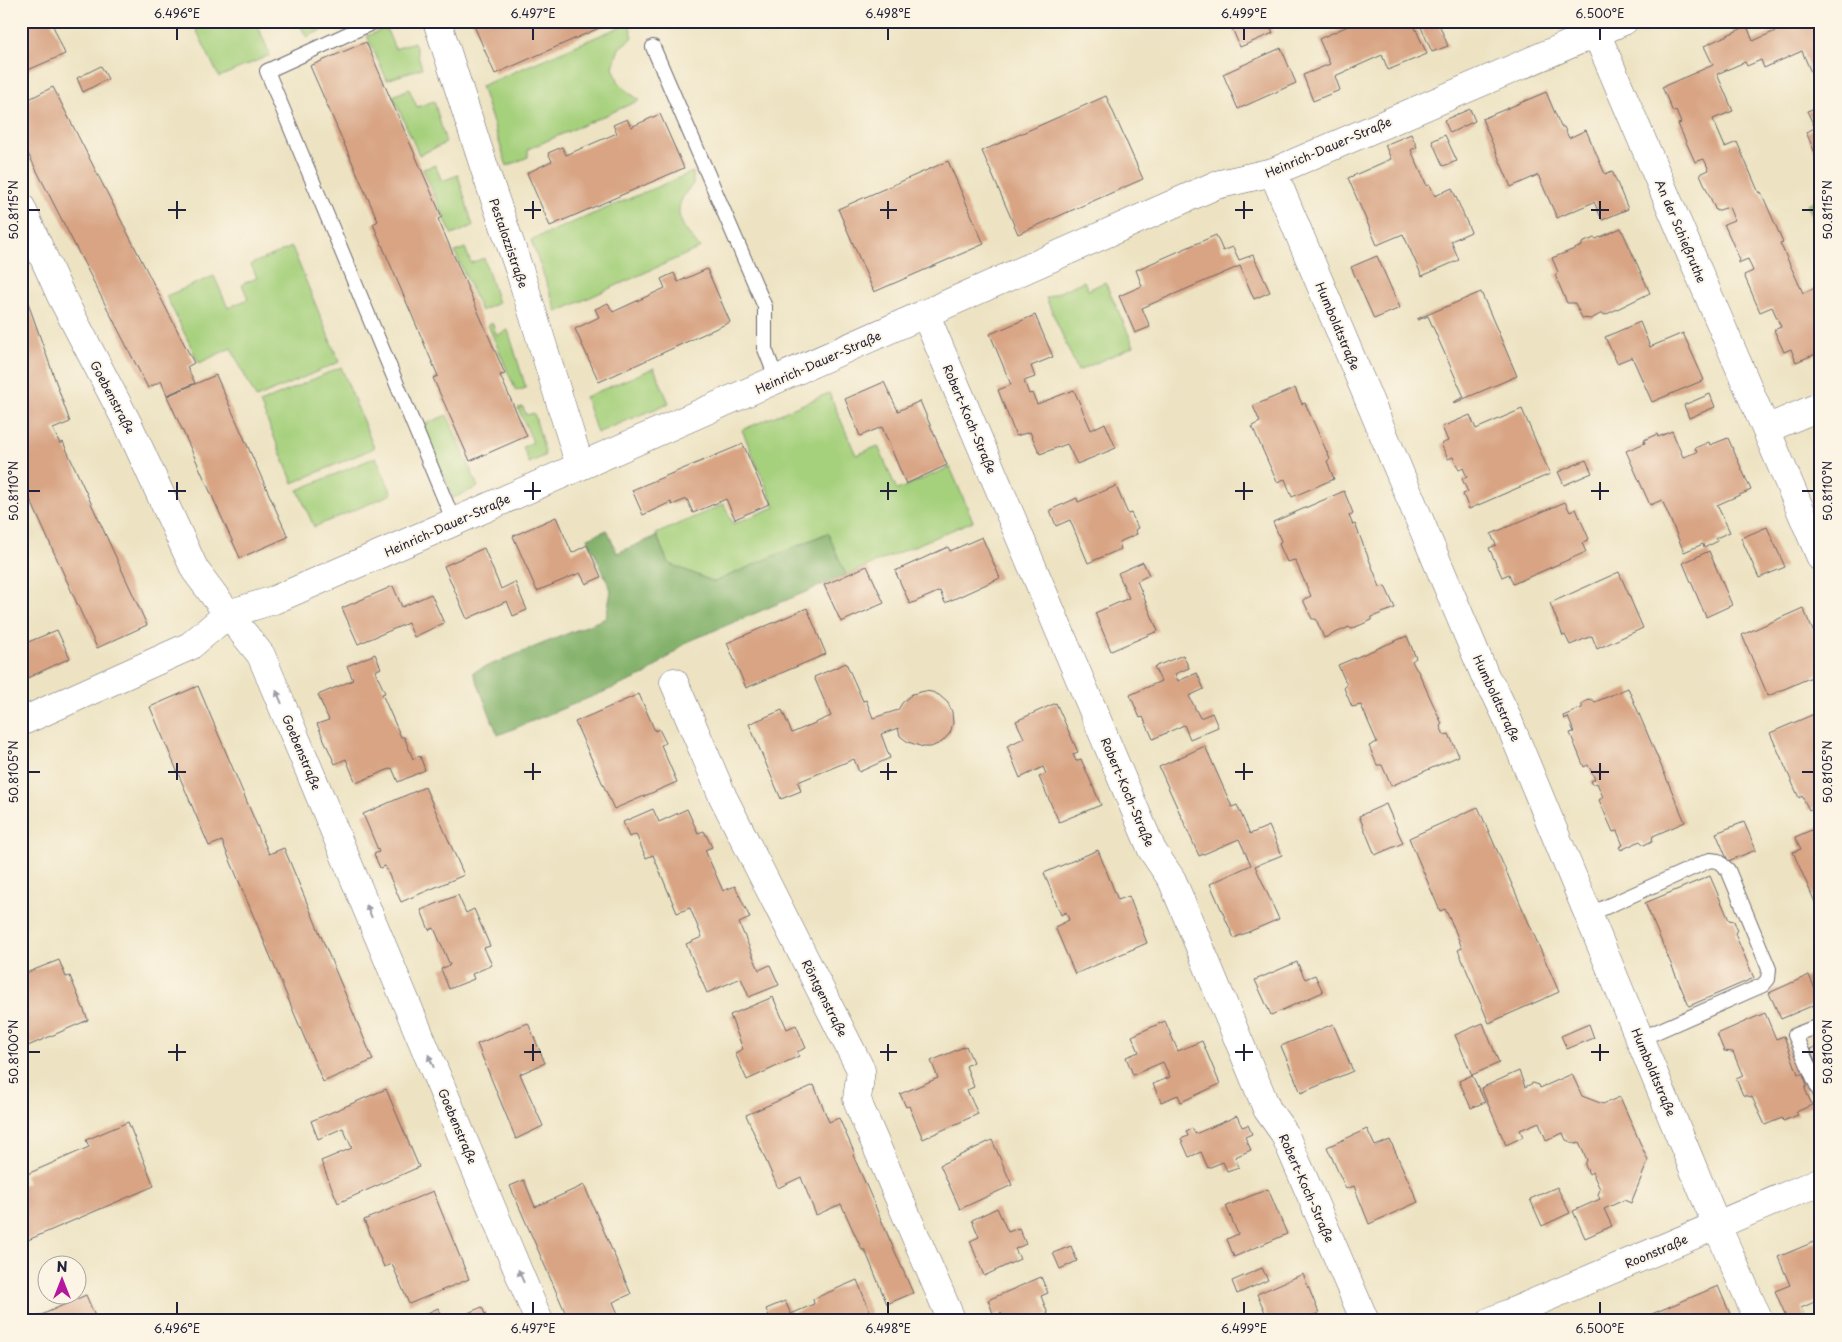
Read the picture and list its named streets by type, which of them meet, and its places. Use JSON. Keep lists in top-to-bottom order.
{
  "streets": {
    "street": [
      "Heinrich-Dauer-Straße",
      "An der Schießruthe",
      "Pestalozzistraße",
      "Humboldtstraße",
      "Goebenstraße",
      "Robert-Koch-Straße",
      "Röntgenstraße",
      "Roonstraße"
    ]
  },
  "crossings": [
    ["Heinrich-Dauer-Straße", "An der Schießruthe"],
    ["Heinrich-Dauer-Straße", "Pestalozzistraße"],
    ["Heinrich-Dauer-Straße", "Humboldtstraße"],
    ["Heinrich-Dauer-Straße", "Goebenstraße"],
    ["Heinrich-Dauer-Straße", "Robert-Koch-Straße"],
    ["Humboldtstraße", "Roonstraße"]
  ],
  "one_way": ["Goebenstraße"],
  "north": "top",
  "coordinates": [
    "6.496°E",
    "6.497°E",
    "6.498°E",
    "6.499°E",
    "6.500°E",
    "50.8115°N",
    "50.8110°N",
    "50.8105°N",
    "50.8100°N"
  ]
}
